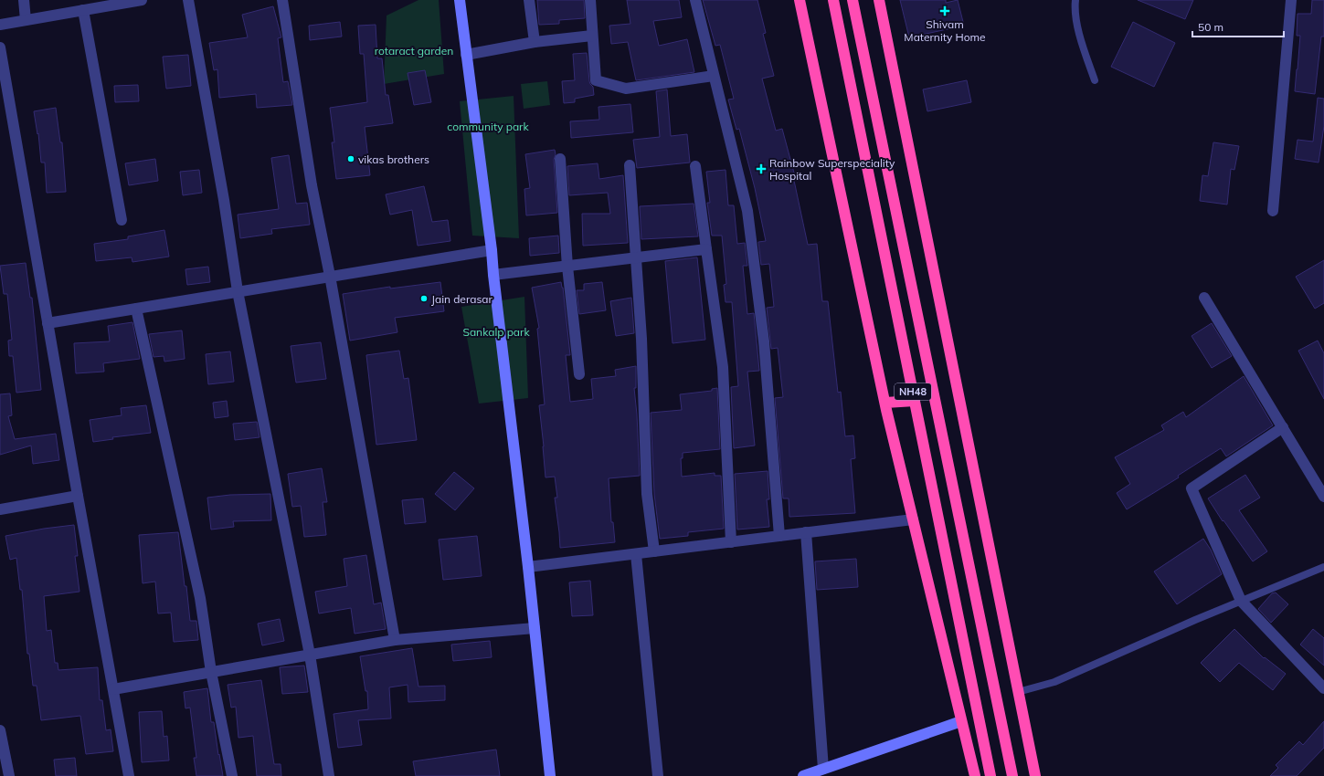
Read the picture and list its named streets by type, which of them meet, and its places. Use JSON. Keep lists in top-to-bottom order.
{
  "streets": {
    "highway": ["NH48"]
  },
  "parks": ["rotaract garden", "community park", "Sankalp park"],
  "places": {
    "health": ["Shivam Maternity Home", "Rainbow Superspeciality Hospital"],
    "other": ["vikas brothers", "Jain derasar"]
  },
  "scale_bar": "50 m"
}
